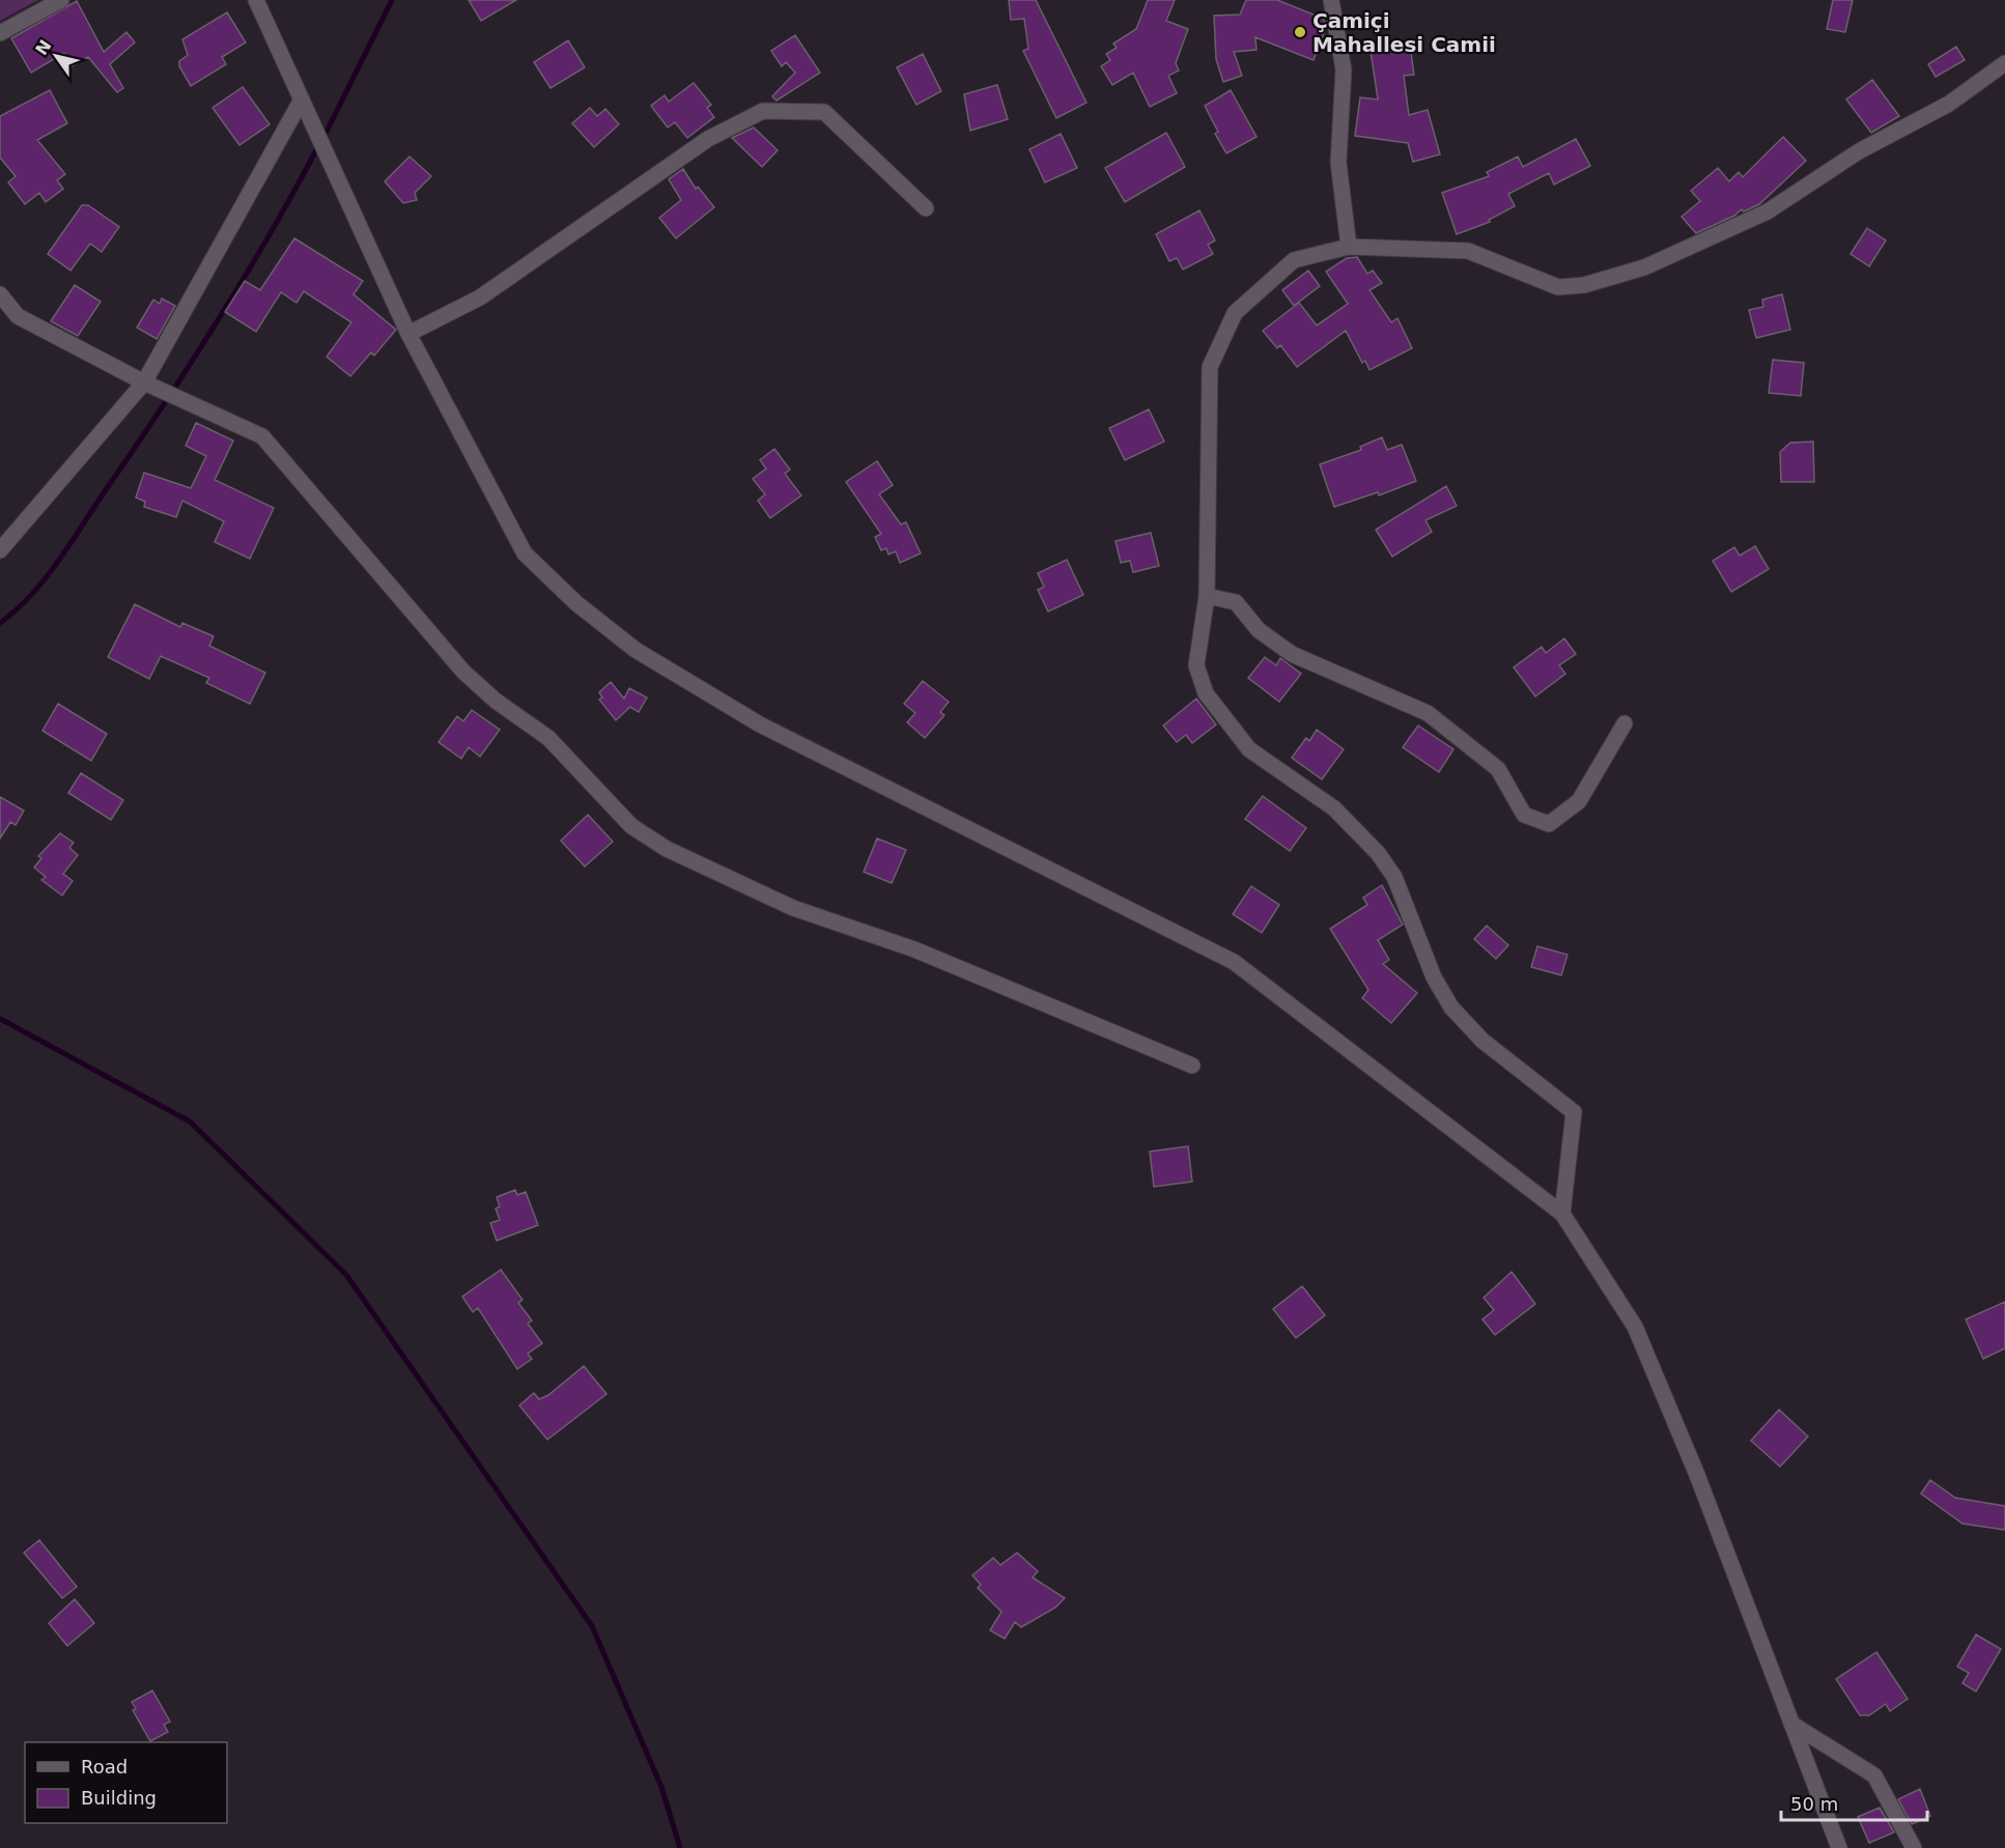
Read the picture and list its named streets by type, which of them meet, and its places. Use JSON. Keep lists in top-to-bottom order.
{
  "places": ["Çamiçi Mahallesi Camii"],
  "legend": ["Road", "Building"],
  "scale_bar": "50 m",
  "north": "top left"
}
